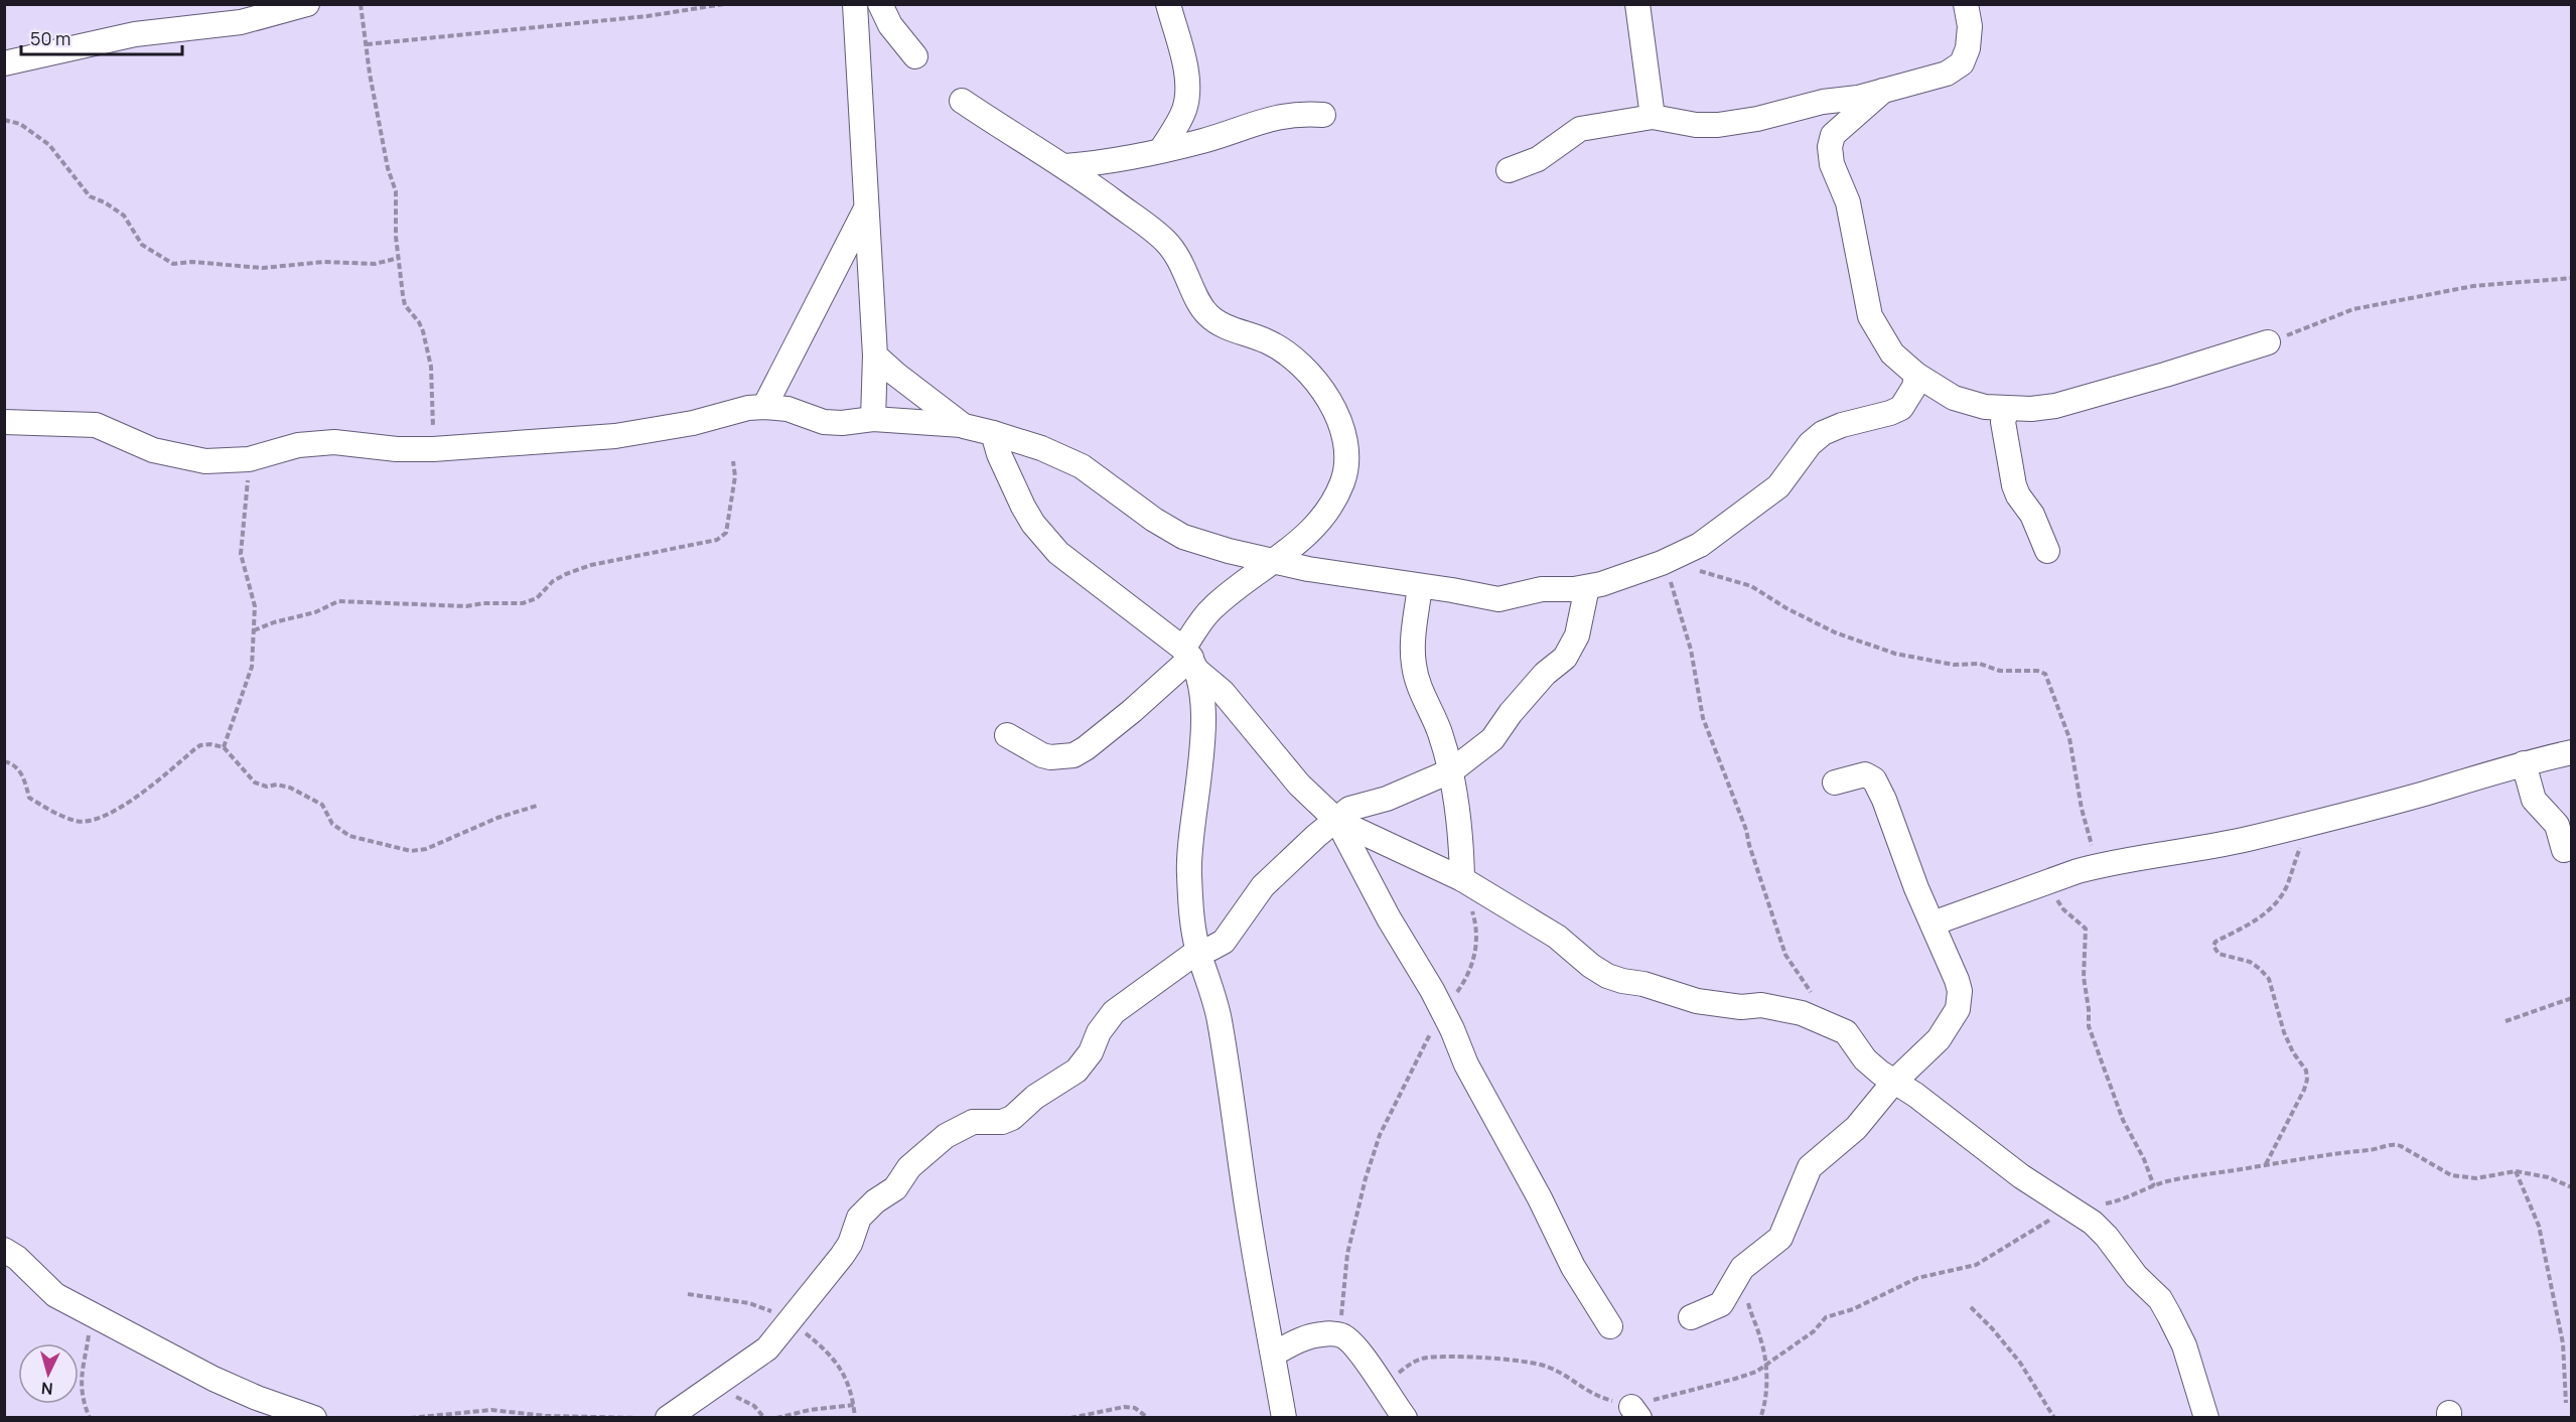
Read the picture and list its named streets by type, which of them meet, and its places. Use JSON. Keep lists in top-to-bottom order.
{
  "scale_bar": "50 m",
  "north": "bottom"
}
